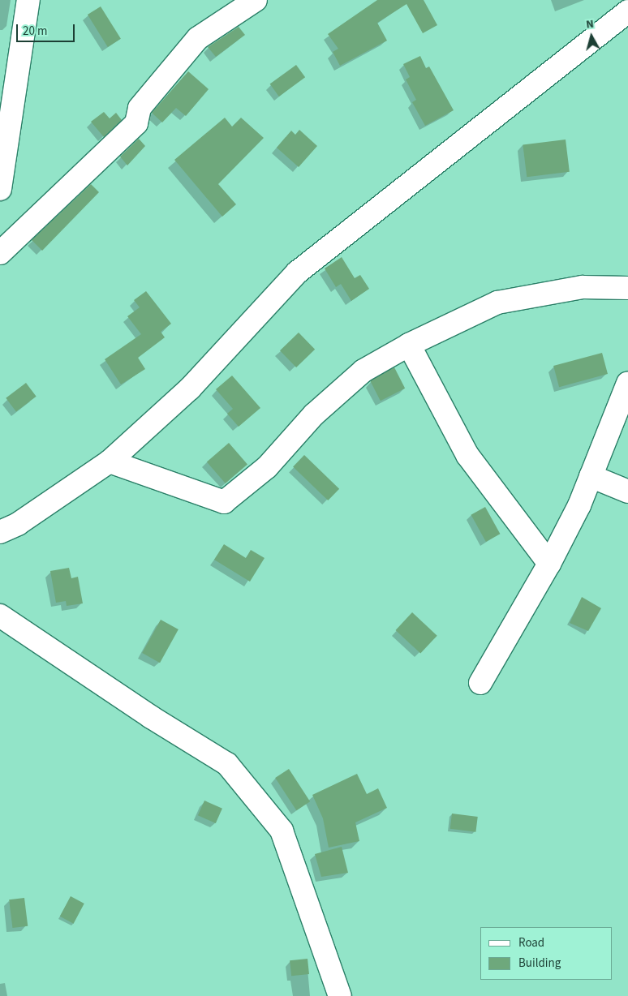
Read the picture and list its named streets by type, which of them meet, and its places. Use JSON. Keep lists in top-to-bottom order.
{
  "legend": ["Road", "Building"],
  "scale_bar": "20 m",
  "north": "top"
}
